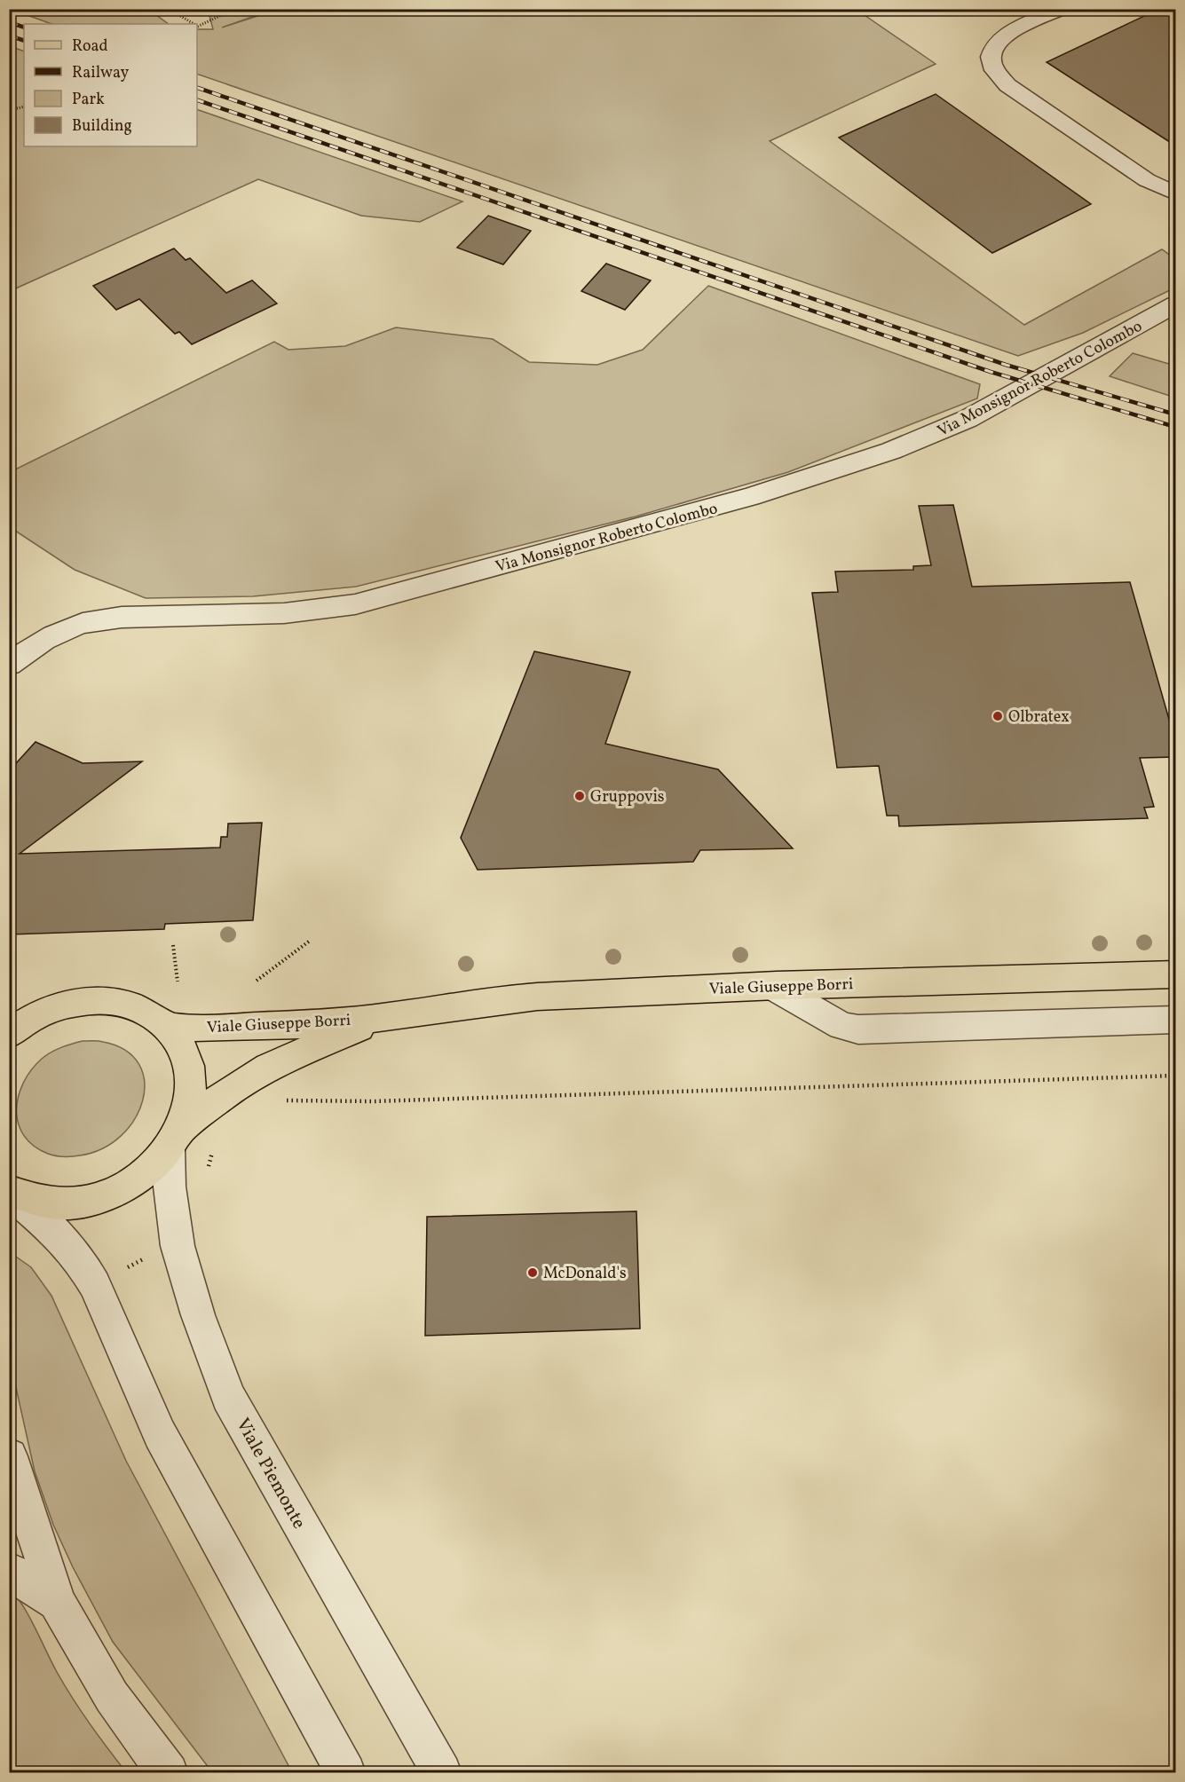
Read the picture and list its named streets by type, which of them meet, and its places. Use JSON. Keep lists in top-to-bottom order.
{
  "streets": {
    "main road": ["Viale Giuseppe Borri"],
    "street": ["Via Monsignor Roberto Colombo", "Viale Piemonte"]
  },
  "crossings": [
    ["Viale Giuseppe Borri", "Viale Piemonte"]
  ],
  "places": ["Olbratex", "Gruppovis", "McDonald's"],
  "legend": [
    "Road",
    "Railway",
    "Park",
    "Building"
  ]
}
